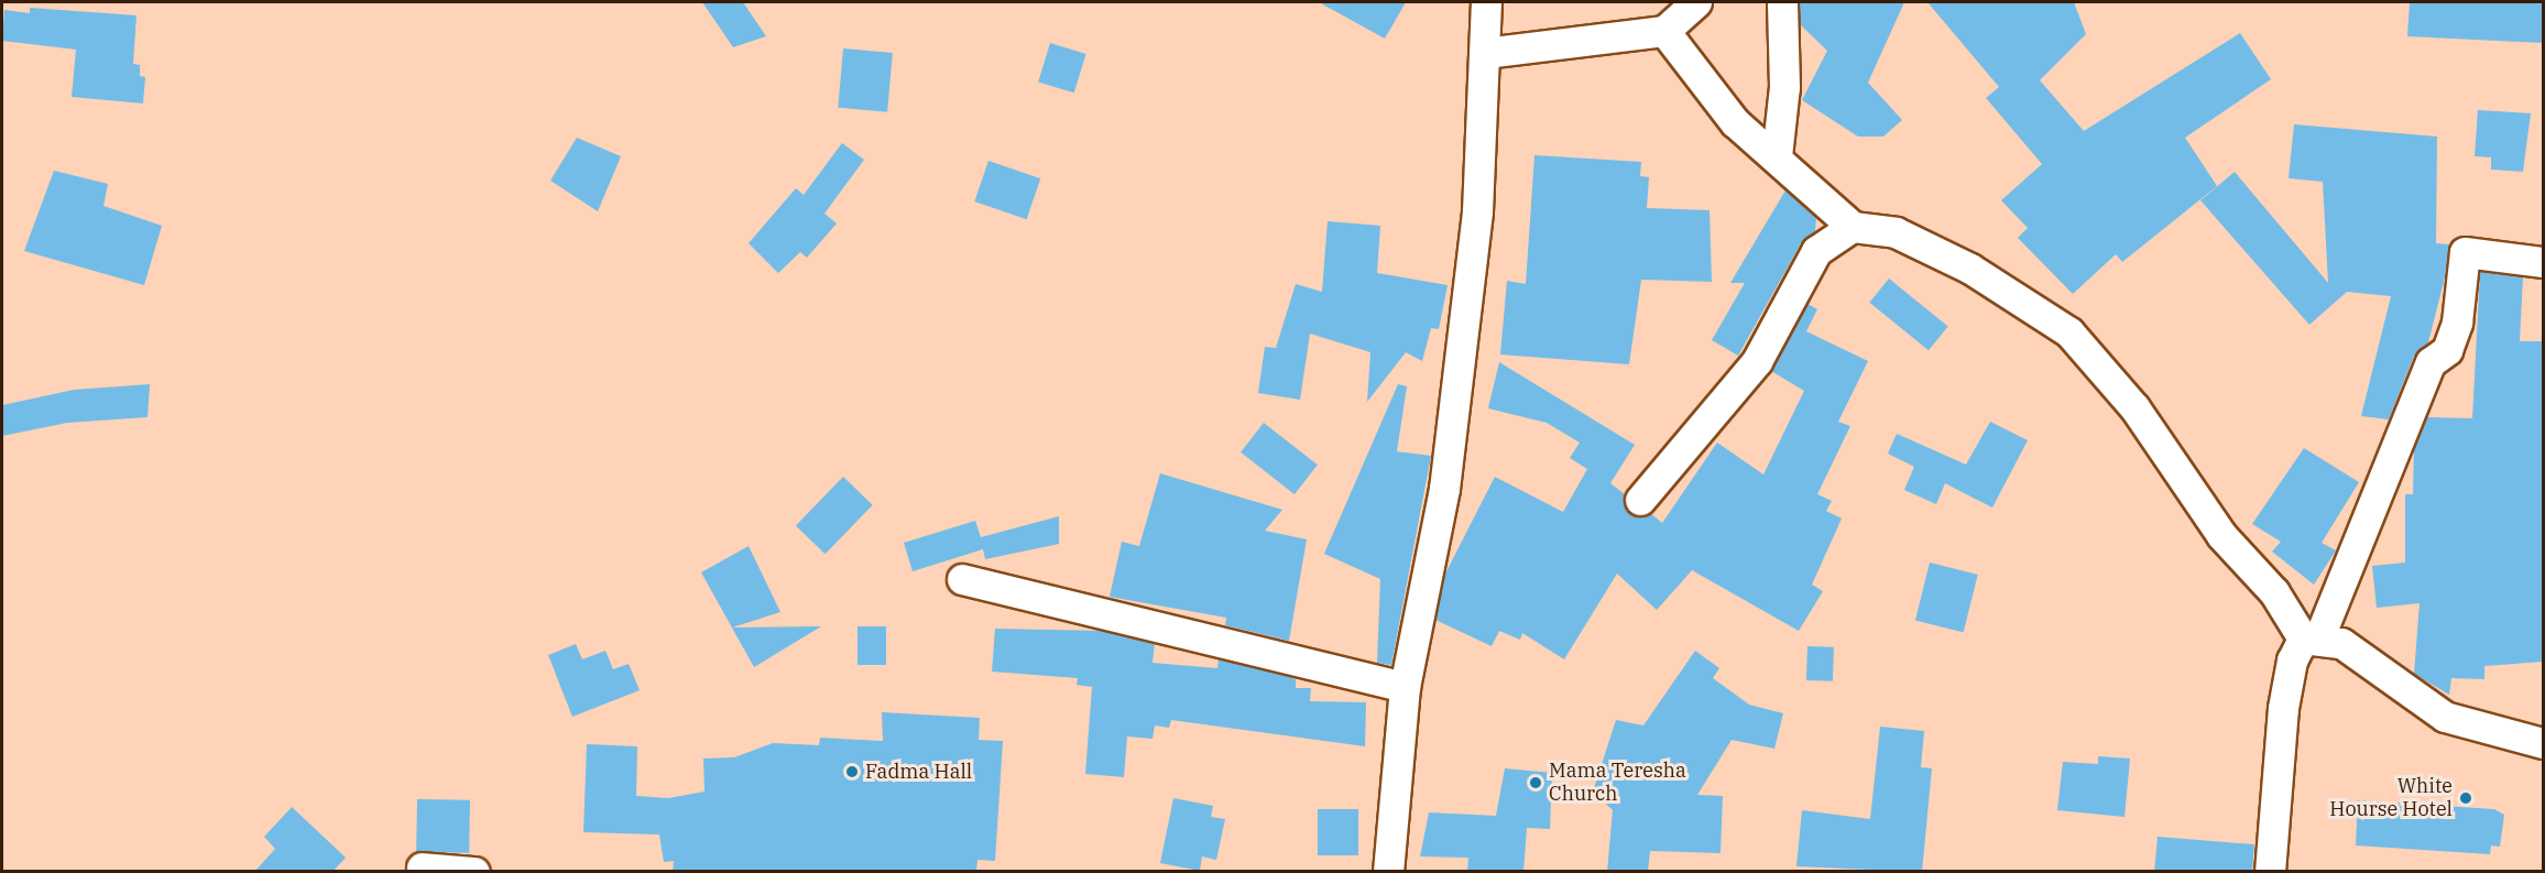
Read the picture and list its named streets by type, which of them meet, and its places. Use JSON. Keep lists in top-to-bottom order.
{
  "places": ["Fadma Hall", "Mama Teresha Church", "White Hourse Hotel"]
}
